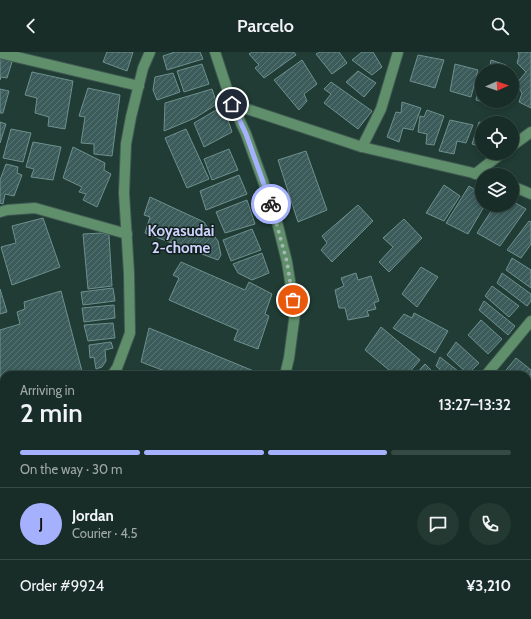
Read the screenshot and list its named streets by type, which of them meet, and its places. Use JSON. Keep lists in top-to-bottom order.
{
  "districts": ["Koyasudai 2-chome"],
  "north": "right",
  "page": {
    "header": "Parcelo",
    "heading": ["2 min", "Arriving in", "13:27–13:32"],
    "panel": [
      "Jordan",
      "Courier · 4.5",
      "Order #9924",
      "¥3,210"
    ],
    "bar": "On the way · 30 m",
    "round": "J"
  }
}
